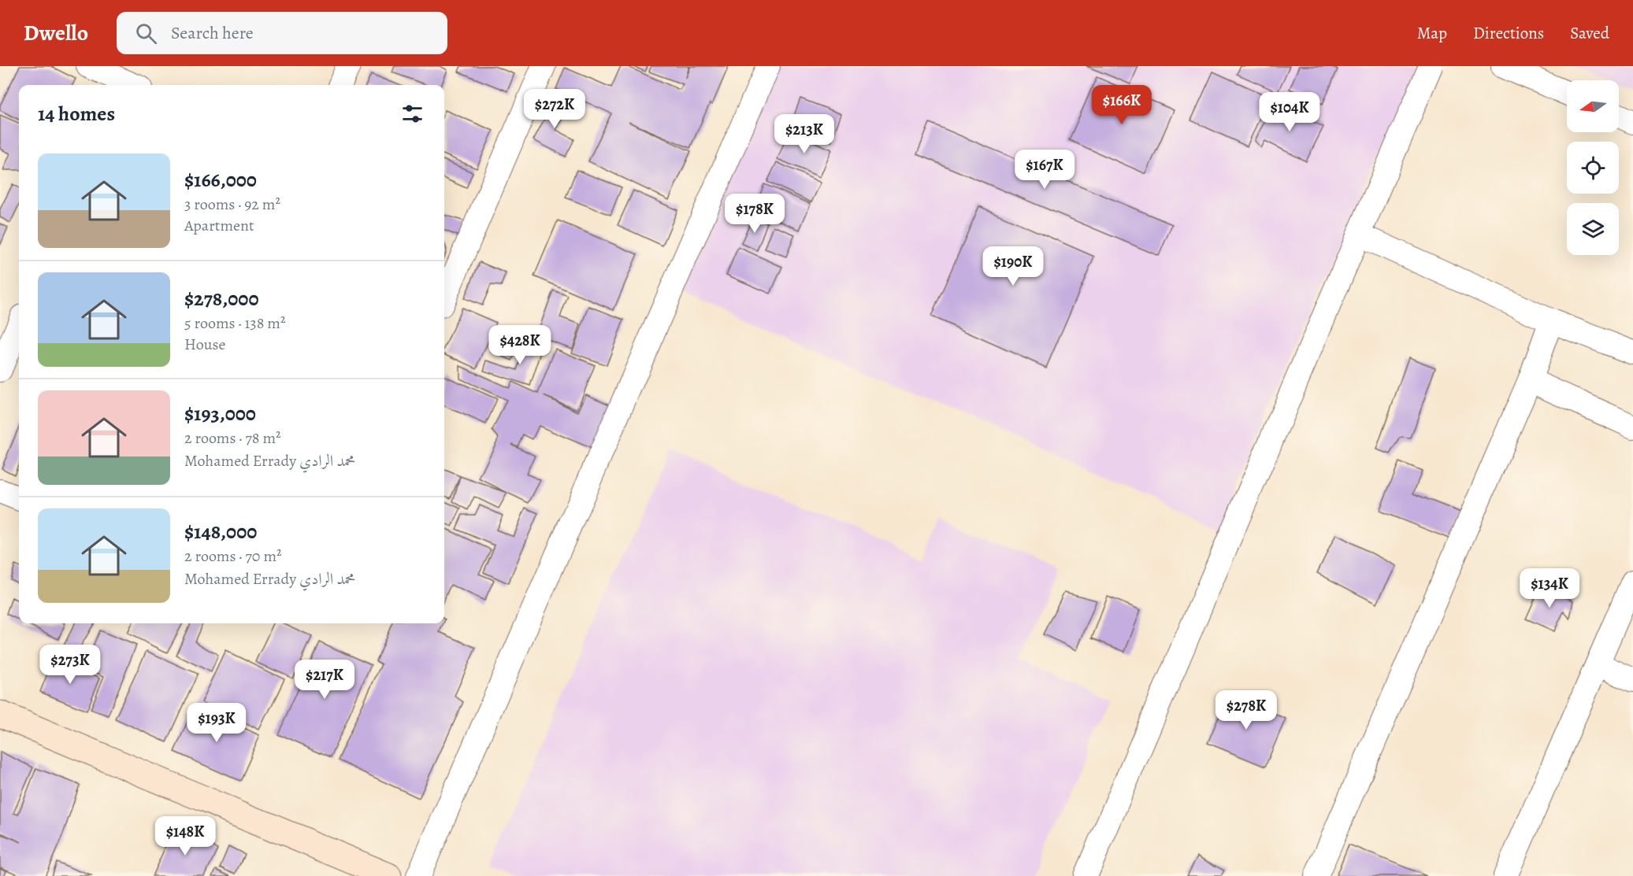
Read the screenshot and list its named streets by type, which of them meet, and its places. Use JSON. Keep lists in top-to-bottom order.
{
  "north": "left",
  "page": {
    "header": "Dwello",
    "search": "Search here",
    "nav": ["Map", "Directions", "Saved"],
    "price": [
      "$166K",
      "$272K",
      "$104K",
      "$213K",
      "$167K",
      "$178K",
      "$190K",
      "$428K",
      "$134K",
      "$273K",
      "$217K",
      "$278K",
      "$193K",
      "$148K"
    ],
    "heading": "14 homes",
    "list": [
      {
        "name": "$166,000",
        "note": "3 rooms · 92 m² · Apartment"
      },
      {
        "name": "$278,000",
        "note": "5 rooms · 138 m² · House"
      },
      {
        "name": "$193,000",
        "note": "2 rooms · 78 m² · Mohamed Errady محمد الرادي"
      },
      {
        "name": "$148,000",
        "note": "2 rooms · 70 m² · Mohamed Errady محمد الرادي"
      }
    ]
  }
}
